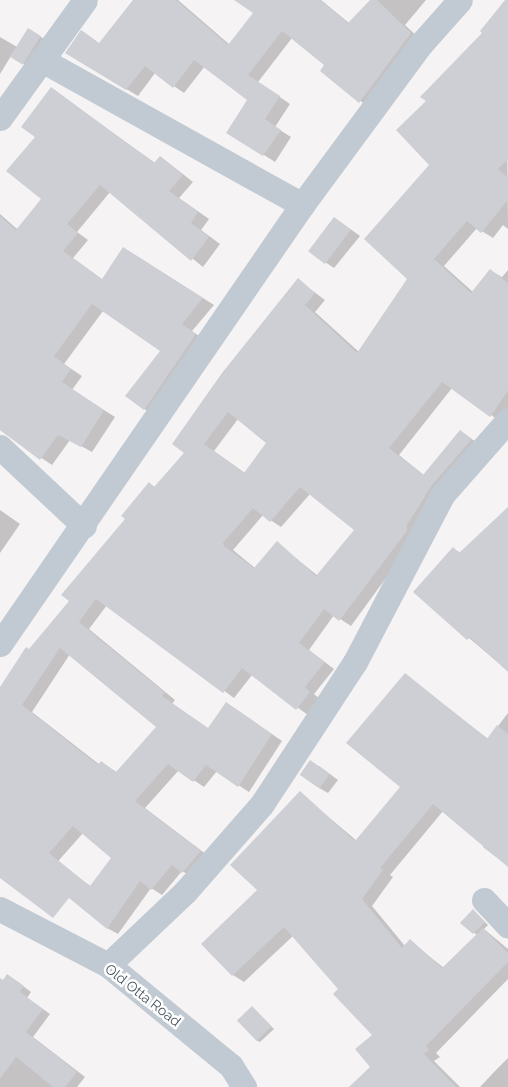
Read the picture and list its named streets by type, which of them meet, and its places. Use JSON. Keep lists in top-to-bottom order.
{
  "streets": {
    "street": ["Old Otta Road"]
  }
}
